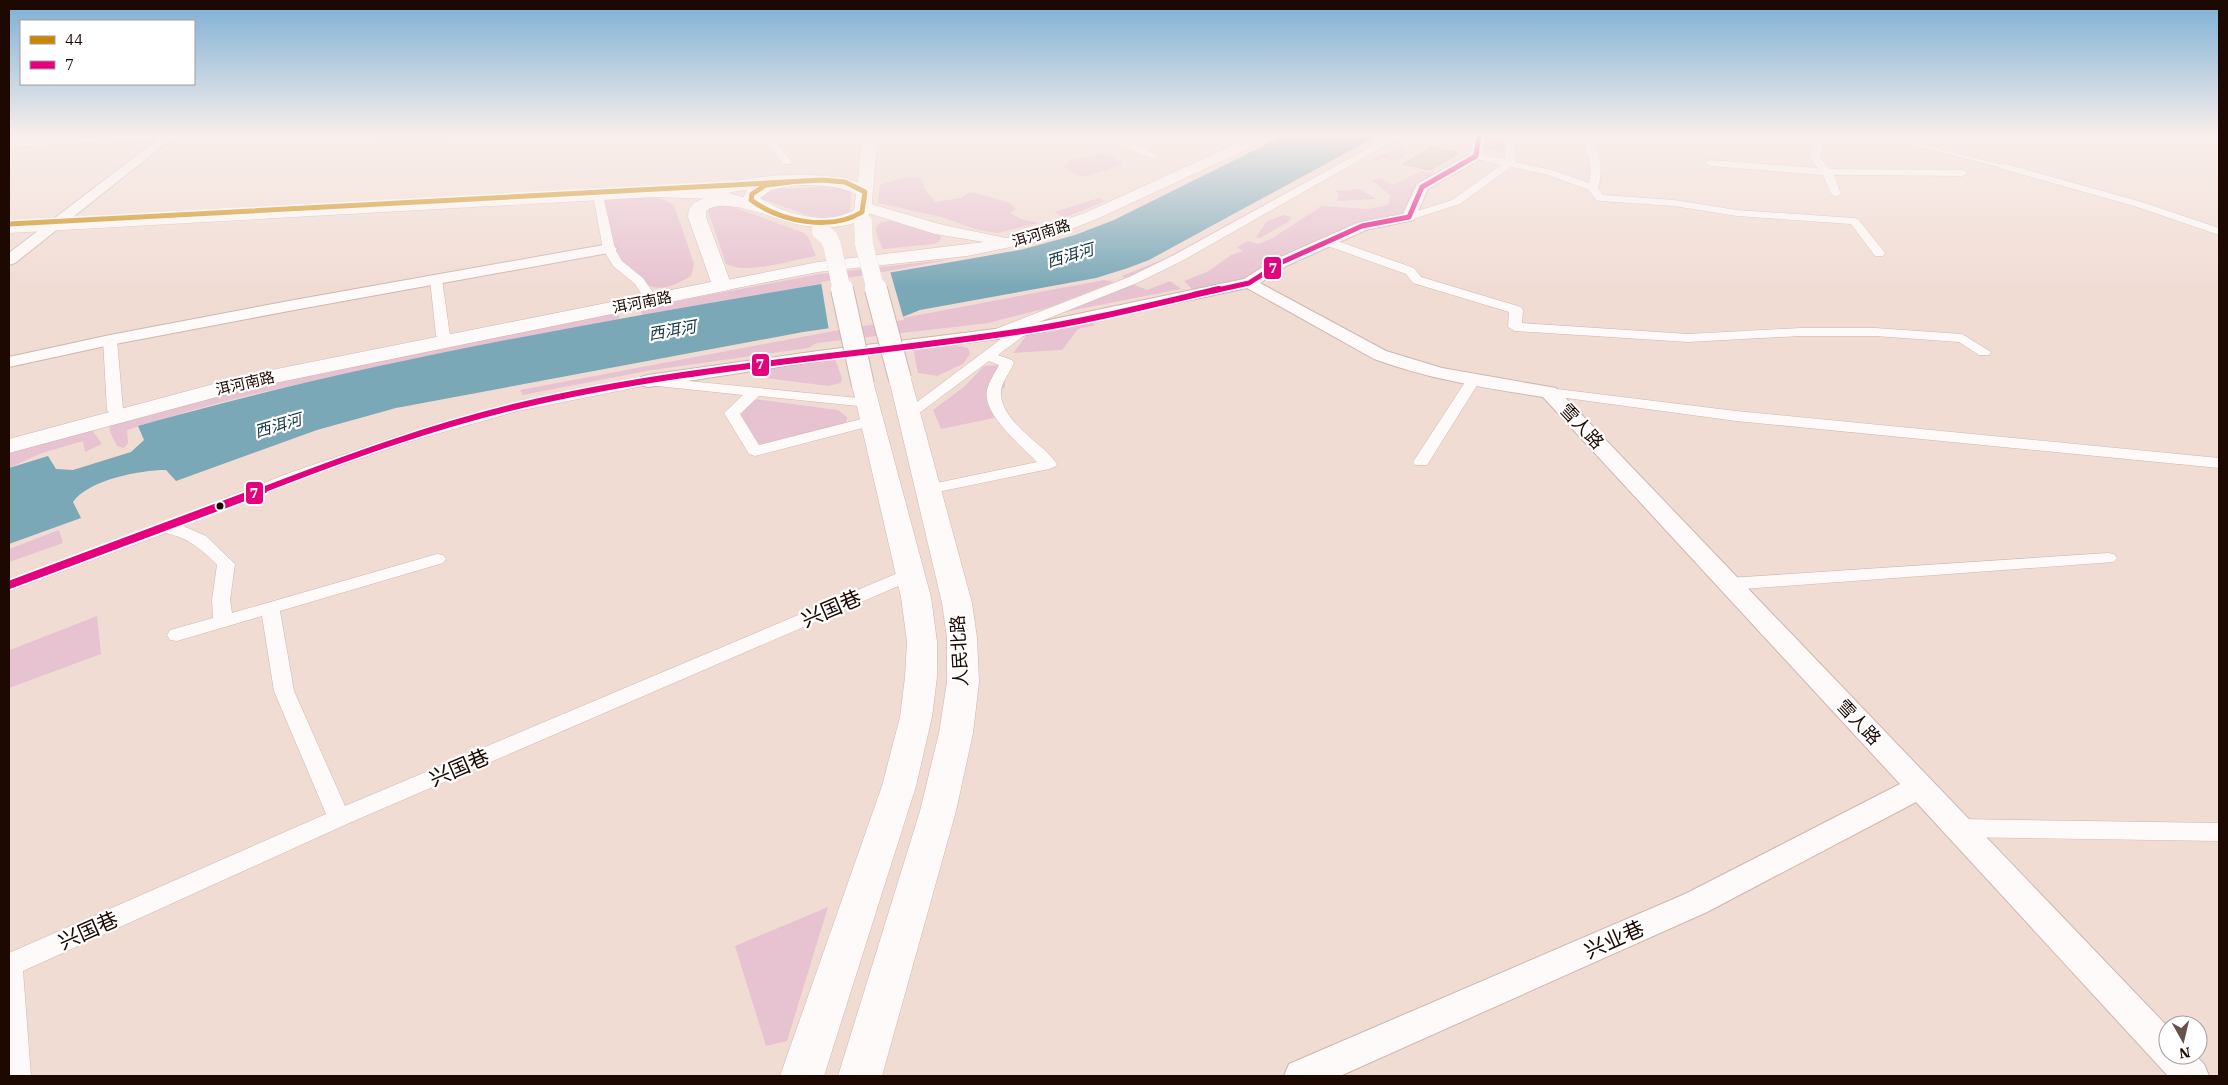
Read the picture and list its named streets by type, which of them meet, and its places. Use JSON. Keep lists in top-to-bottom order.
{
  "streets": {
    "main road": ["洱河南路", "人民北路"],
    "street": ["雪人路", "兴国巷", "兴业巷"]
  },
  "crossings": [
    ["雪人路", "兴业巷"],
    ["兴国巷", "人民北路"]
  ],
  "water": ["西洱河"],
  "lines": ["transit line 44", "transit line 7"],
  "legend": ["44", "7"],
  "north": "bottom"
}
